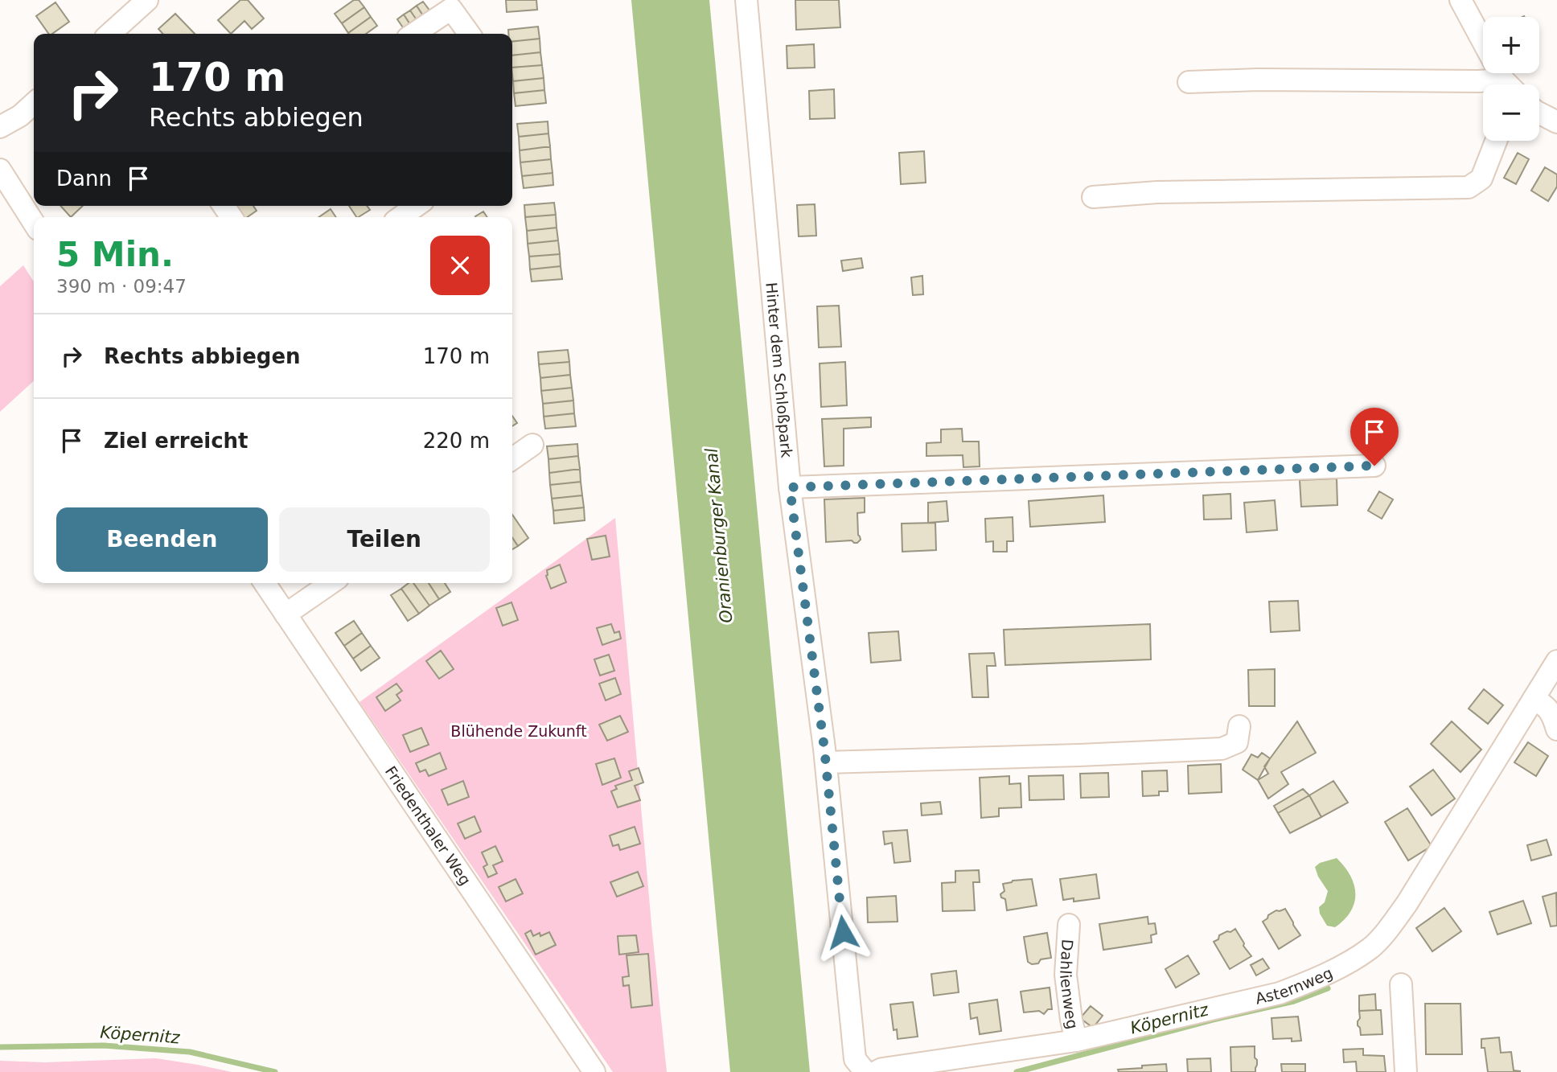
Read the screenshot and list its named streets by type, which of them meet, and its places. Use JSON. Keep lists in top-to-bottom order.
{
  "streets": {
    "street": [
      "Hinter dem Schloßpark",
      "Friedenthaler Weg",
      "Dahlienweg",
      "Asternweg"
    ]
  },
  "crossings": [
    ["Dahlienweg", "Asternweg"]
  ],
  "water": ["Oranienburger Kanal", "Köpernitz"],
  "parks": ["Blühende Zukunft"],
  "page": {
    "map_buttons": ["+", "−"],
    "turn": ["170 m", "Rechts abbiegen"],
    "then": "Dann",
    "heading": ["5 Min.", "390 m · 09:47"],
    "list": [
      {
        "name": "Rechts abbiegen",
        "value": "170 m"
      },
      {
        "name": "Ziel erreicht",
        "value": "220 m"
      }
    ],
    "buttons": ["Beenden", "Teilen"]
  }
}
